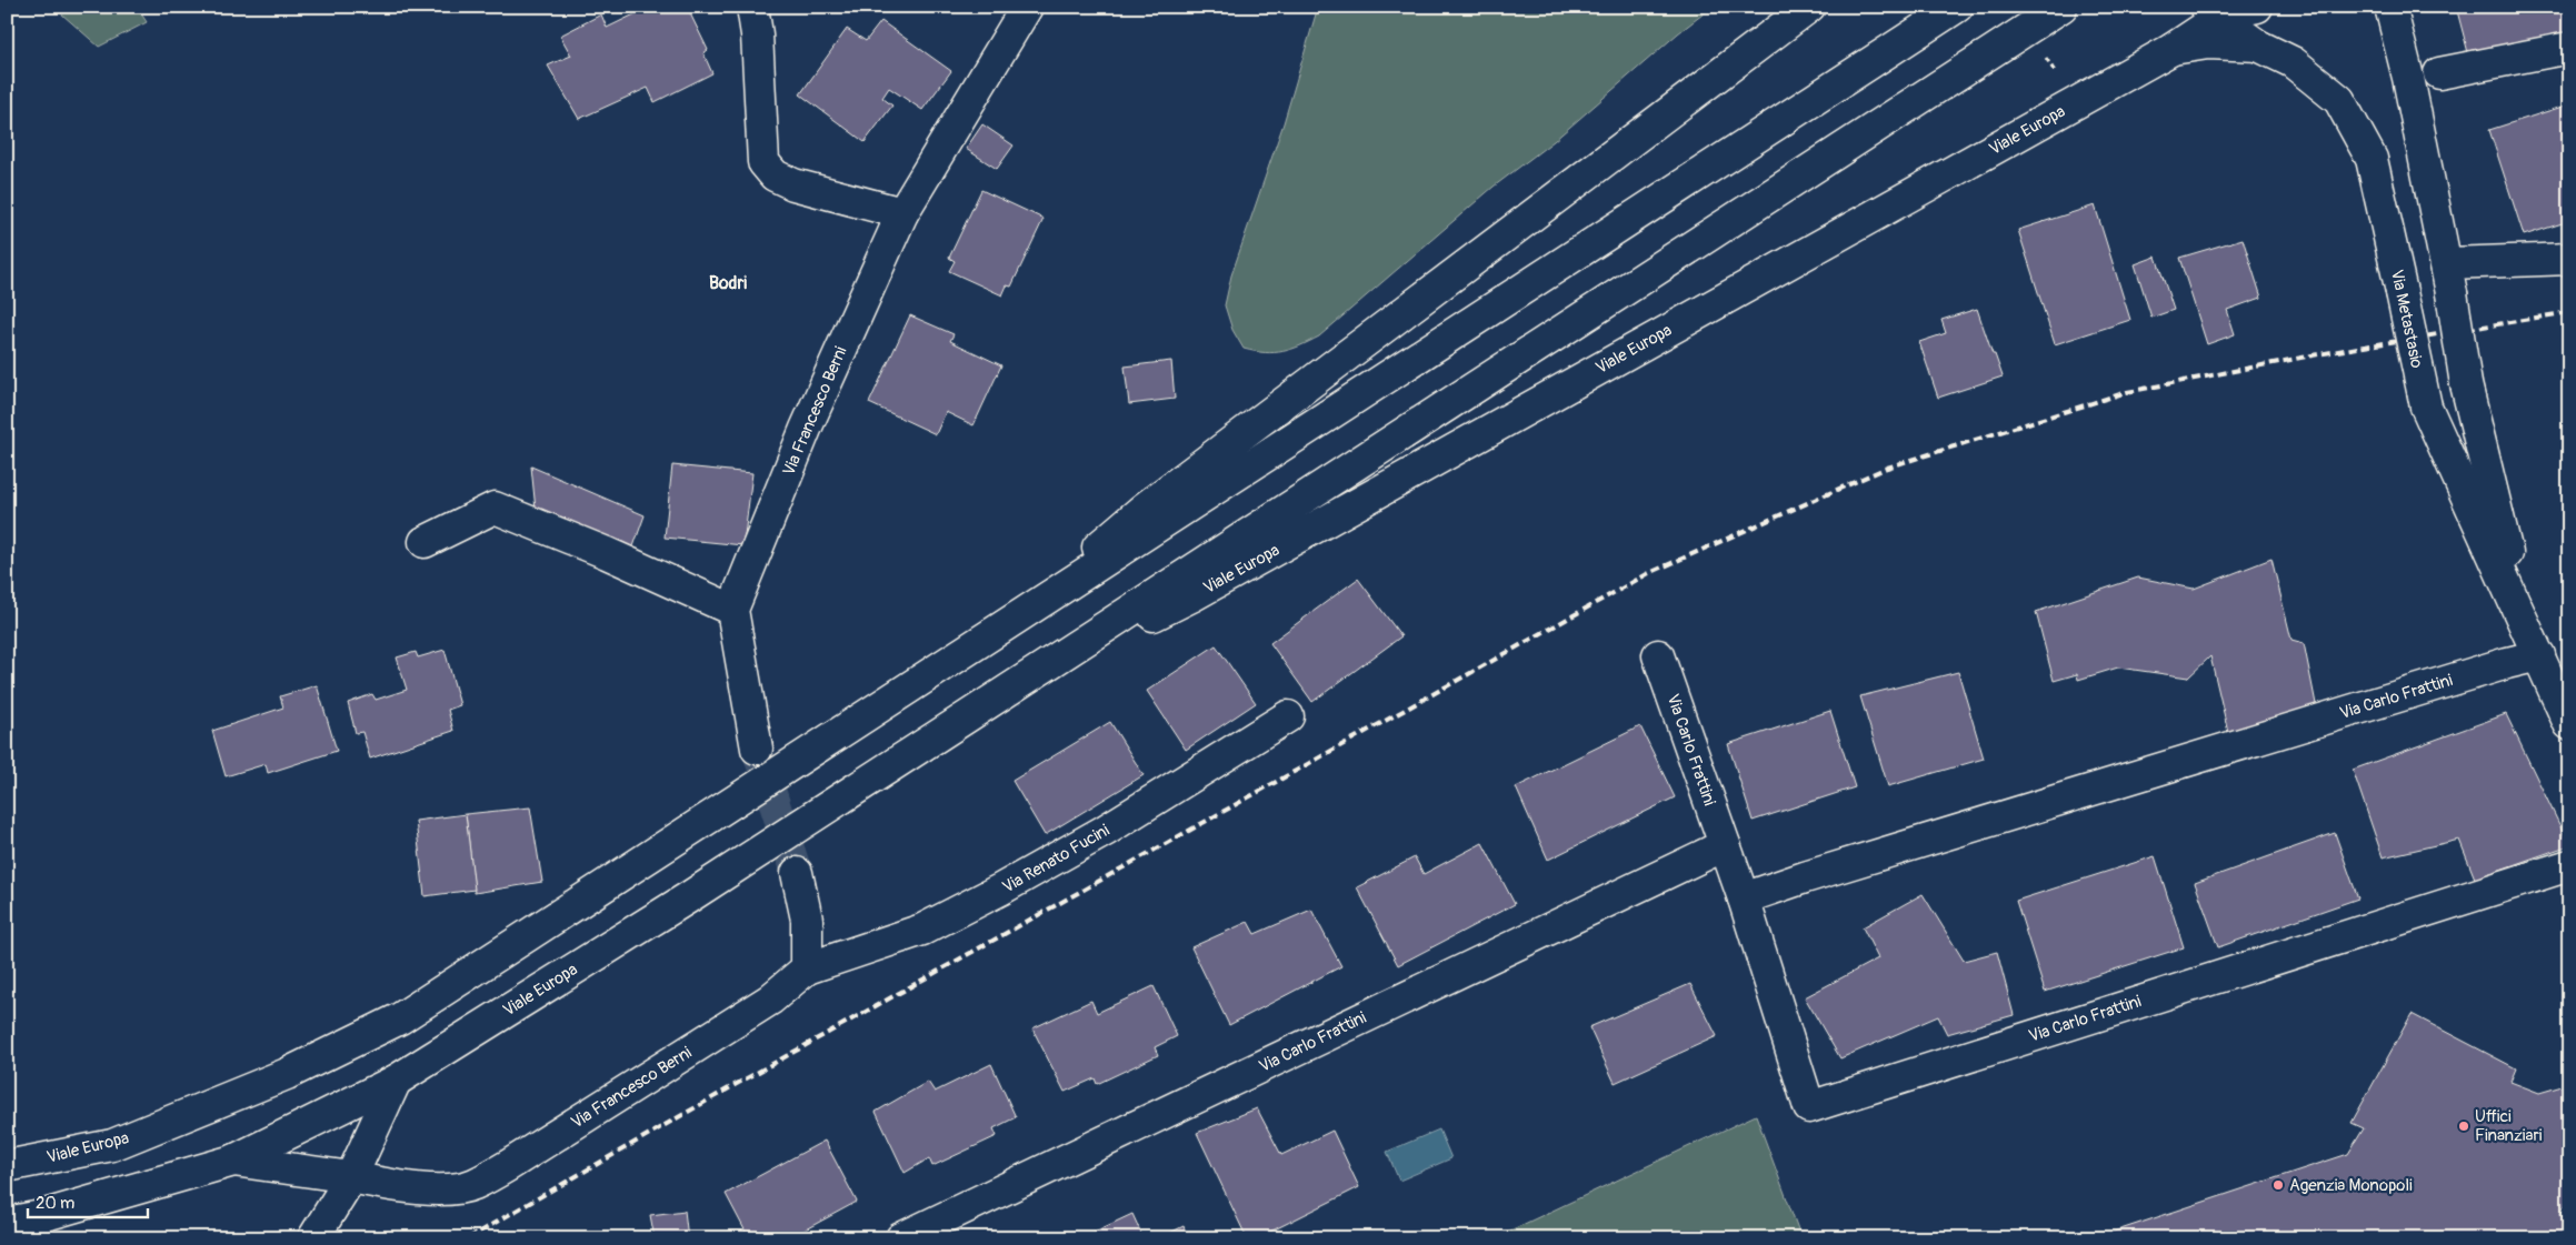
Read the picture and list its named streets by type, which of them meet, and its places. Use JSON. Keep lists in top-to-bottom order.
{
  "streets": {
    "street": [
      "Viale Europa",
      "Via Metastasio",
      "Via Francesco Berni",
      "Via Carlo Frattini",
      "Via Renato Fucini"
    ]
  },
  "crossings": [
    ["Viale Europa", "Via Metastasio"],
    ["Viale Europa", "Via Francesco Berni"],
    ["Via Metastasio", "Via Carlo Frattini"],
    ["Via Francesco Berni", "Via Renato Fucini"]
  ],
  "districts": ["Bodri"],
  "places": ["Uffici Finanziari", "Agenzia Monopoli"],
  "scale_bar": "20 m"
}
